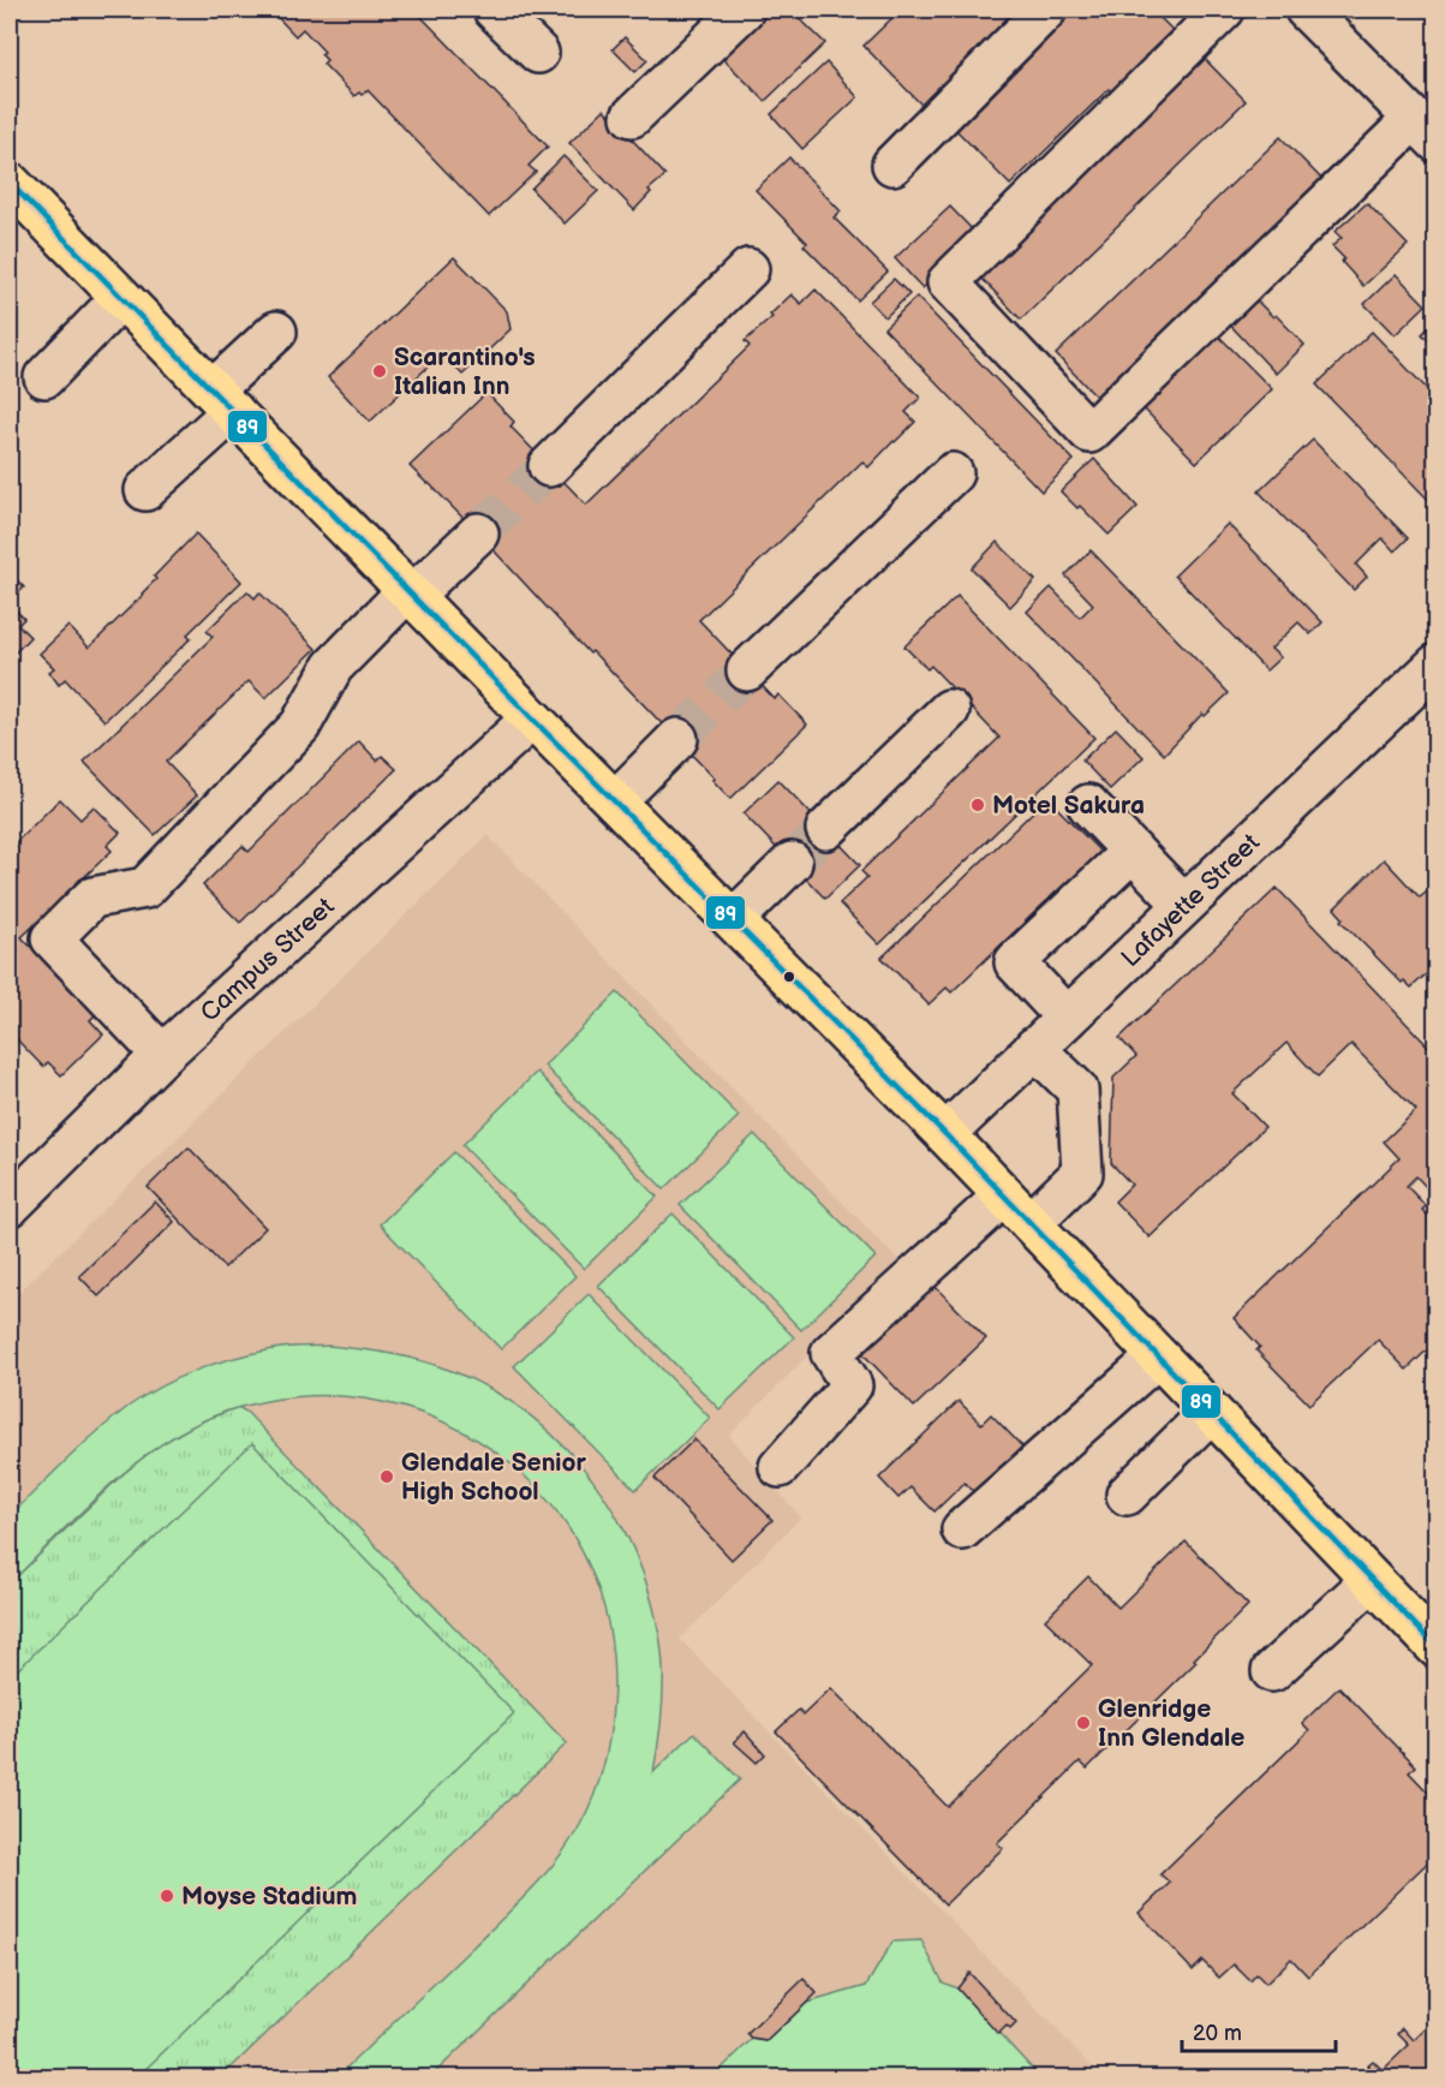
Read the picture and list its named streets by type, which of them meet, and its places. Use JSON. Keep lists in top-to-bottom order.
{
  "streets": {
    "street": ["Lafayette Street", "Campus Street"]
  },
  "places": [
    "Scarantino's Italian Inn",
    "Motel Sakura",
    "Glendale Senior High School",
    "Glenridge Inn Glendale",
    "Moyse Stadium"
  ],
  "lines": ["transit line 89"],
  "scale_bar": "20 m"
}
